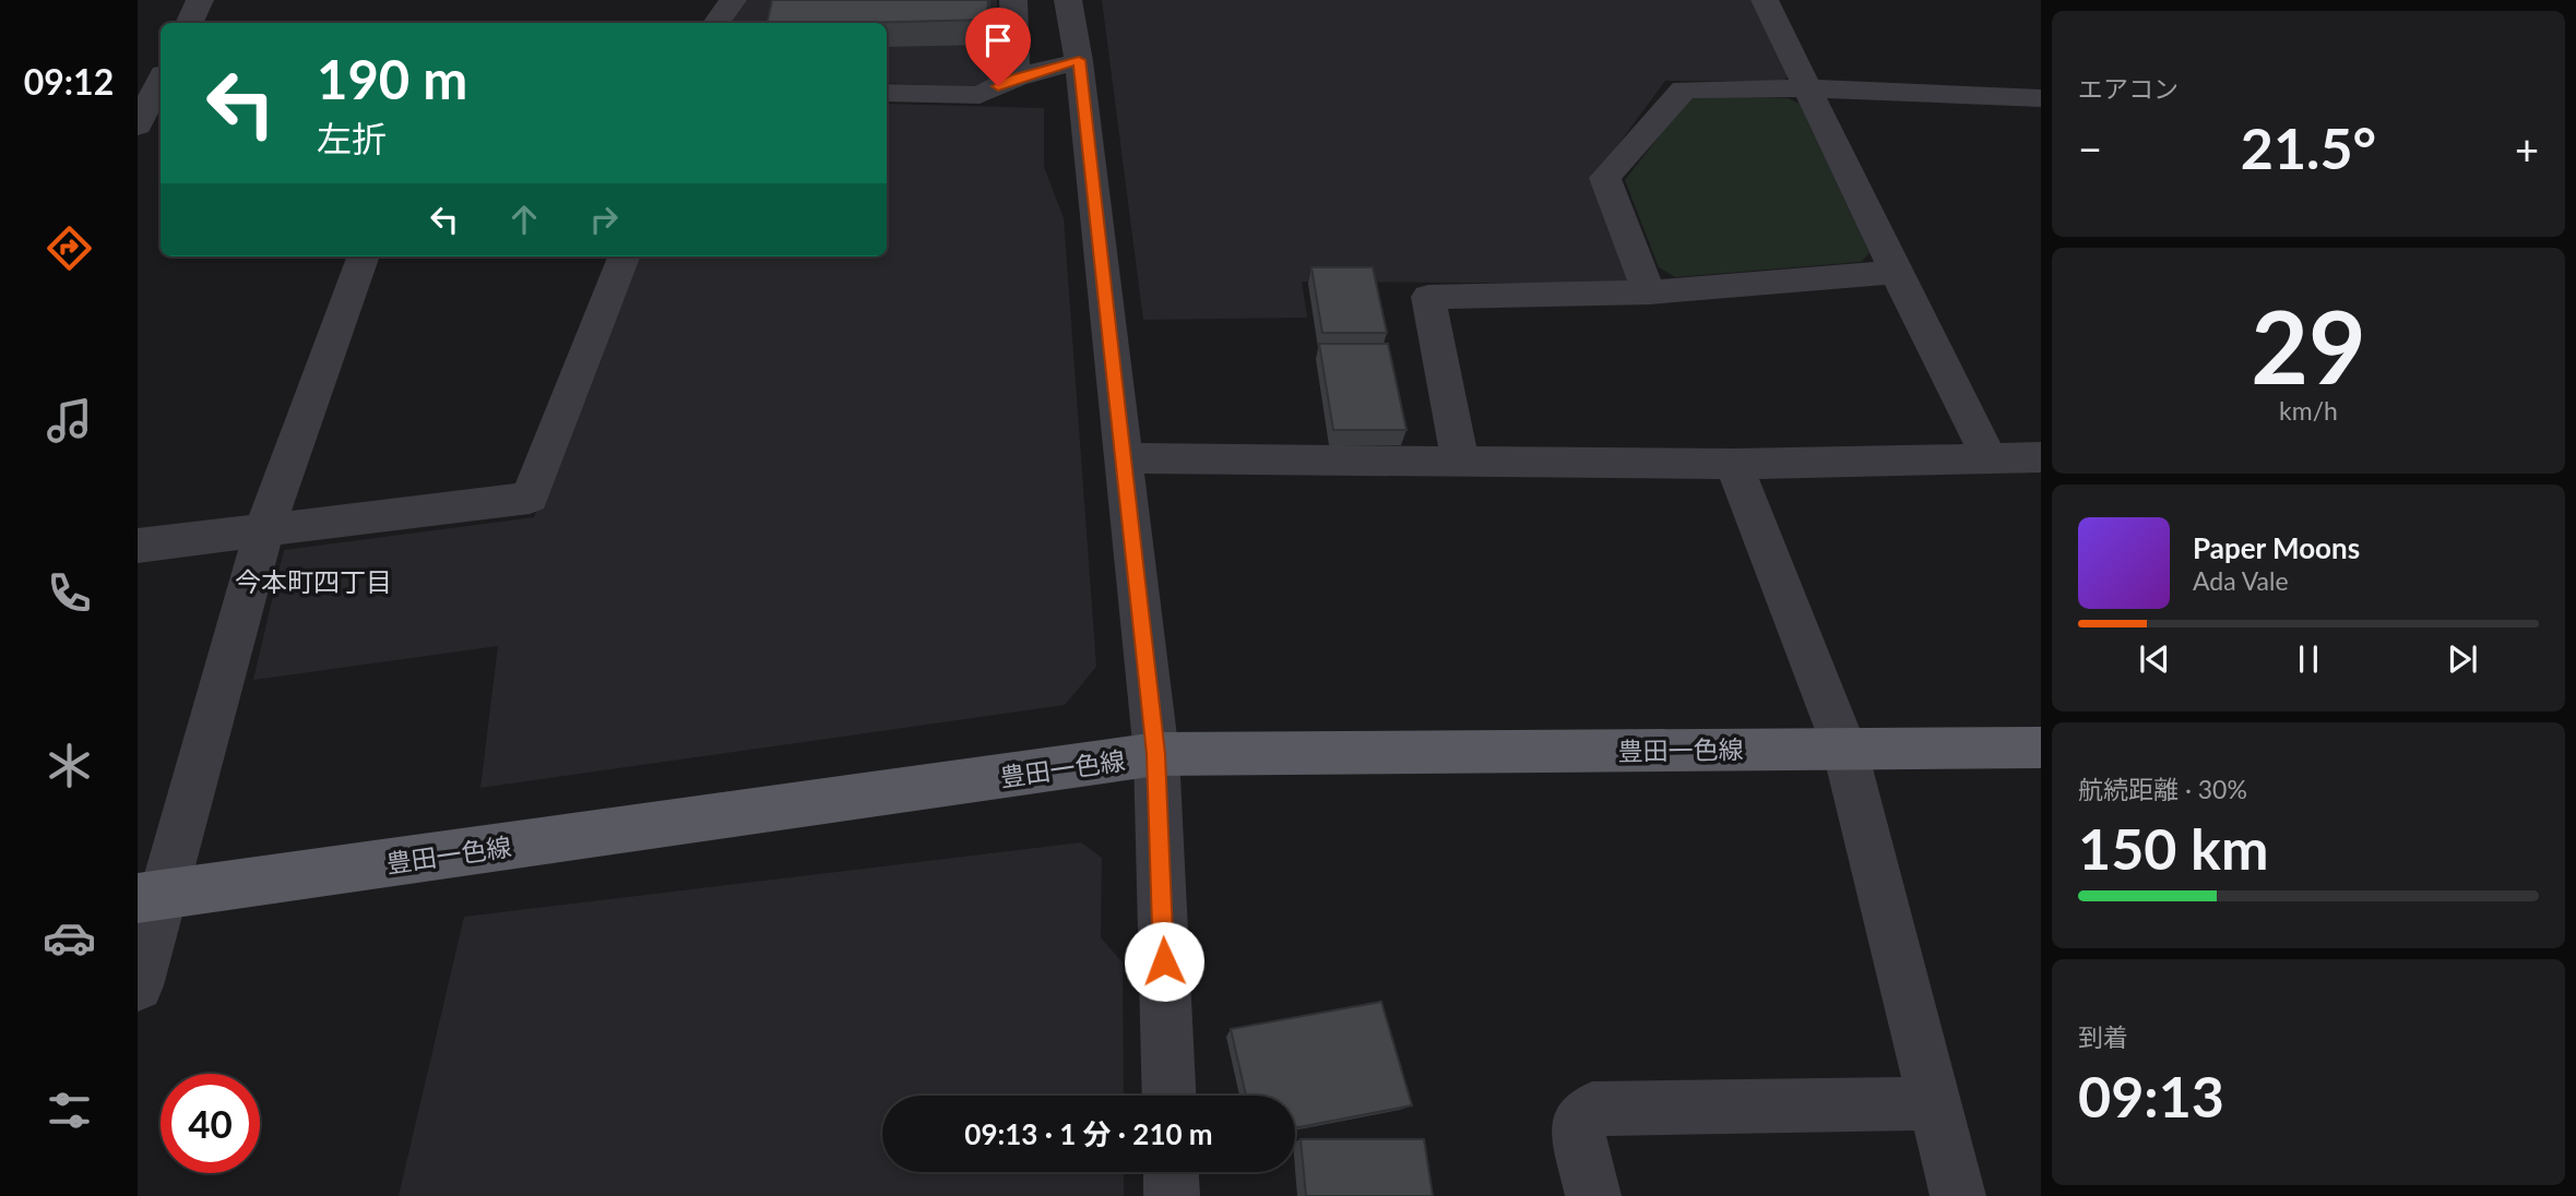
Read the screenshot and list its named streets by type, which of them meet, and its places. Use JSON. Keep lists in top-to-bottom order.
{
  "streets": {
    "main road": ["豊田一色線"]
  },
  "districts": ["今本町四丁目"],
  "page": {
    "tabs": "09:12",
    "tile": [
      "エアコン",
      ["29", "km/h"],
      ["航続距離 · 30%", "150 km"],
      ["到着", "09:13"]
    ],
    "turn": ["190 m", "左折"],
    "heat": ["−", "21.5°", "+"],
    "song": ["Paper Moons", "Ada Vale"],
    "limit": "40",
    "trip": "09:13 · 1 分 · 210 m"
  }
}
